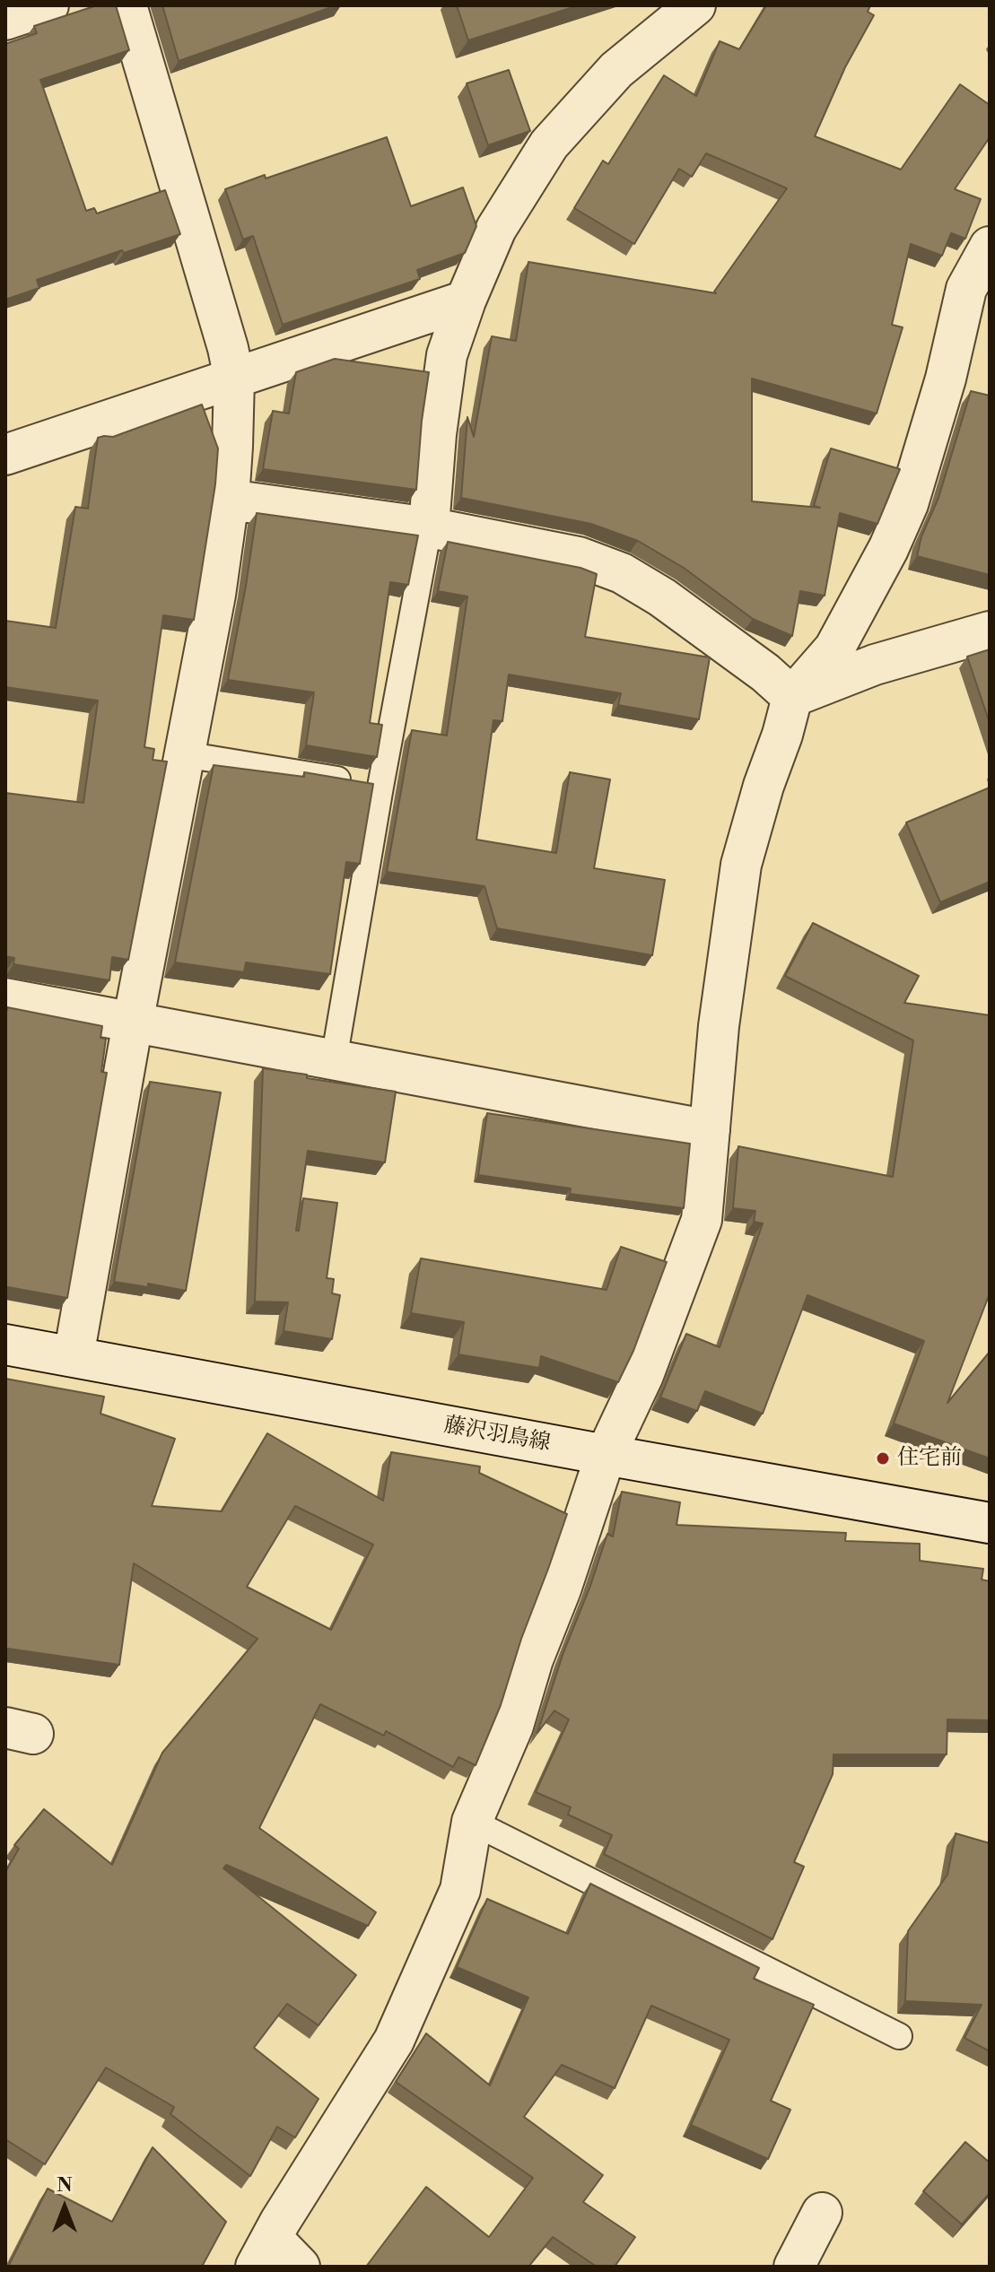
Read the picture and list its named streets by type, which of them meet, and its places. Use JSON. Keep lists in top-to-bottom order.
{
  "streets": {
    "street": ["藤沢羽鳥線"]
  },
  "places": ["住宅前"],
  "north": "top"
}
